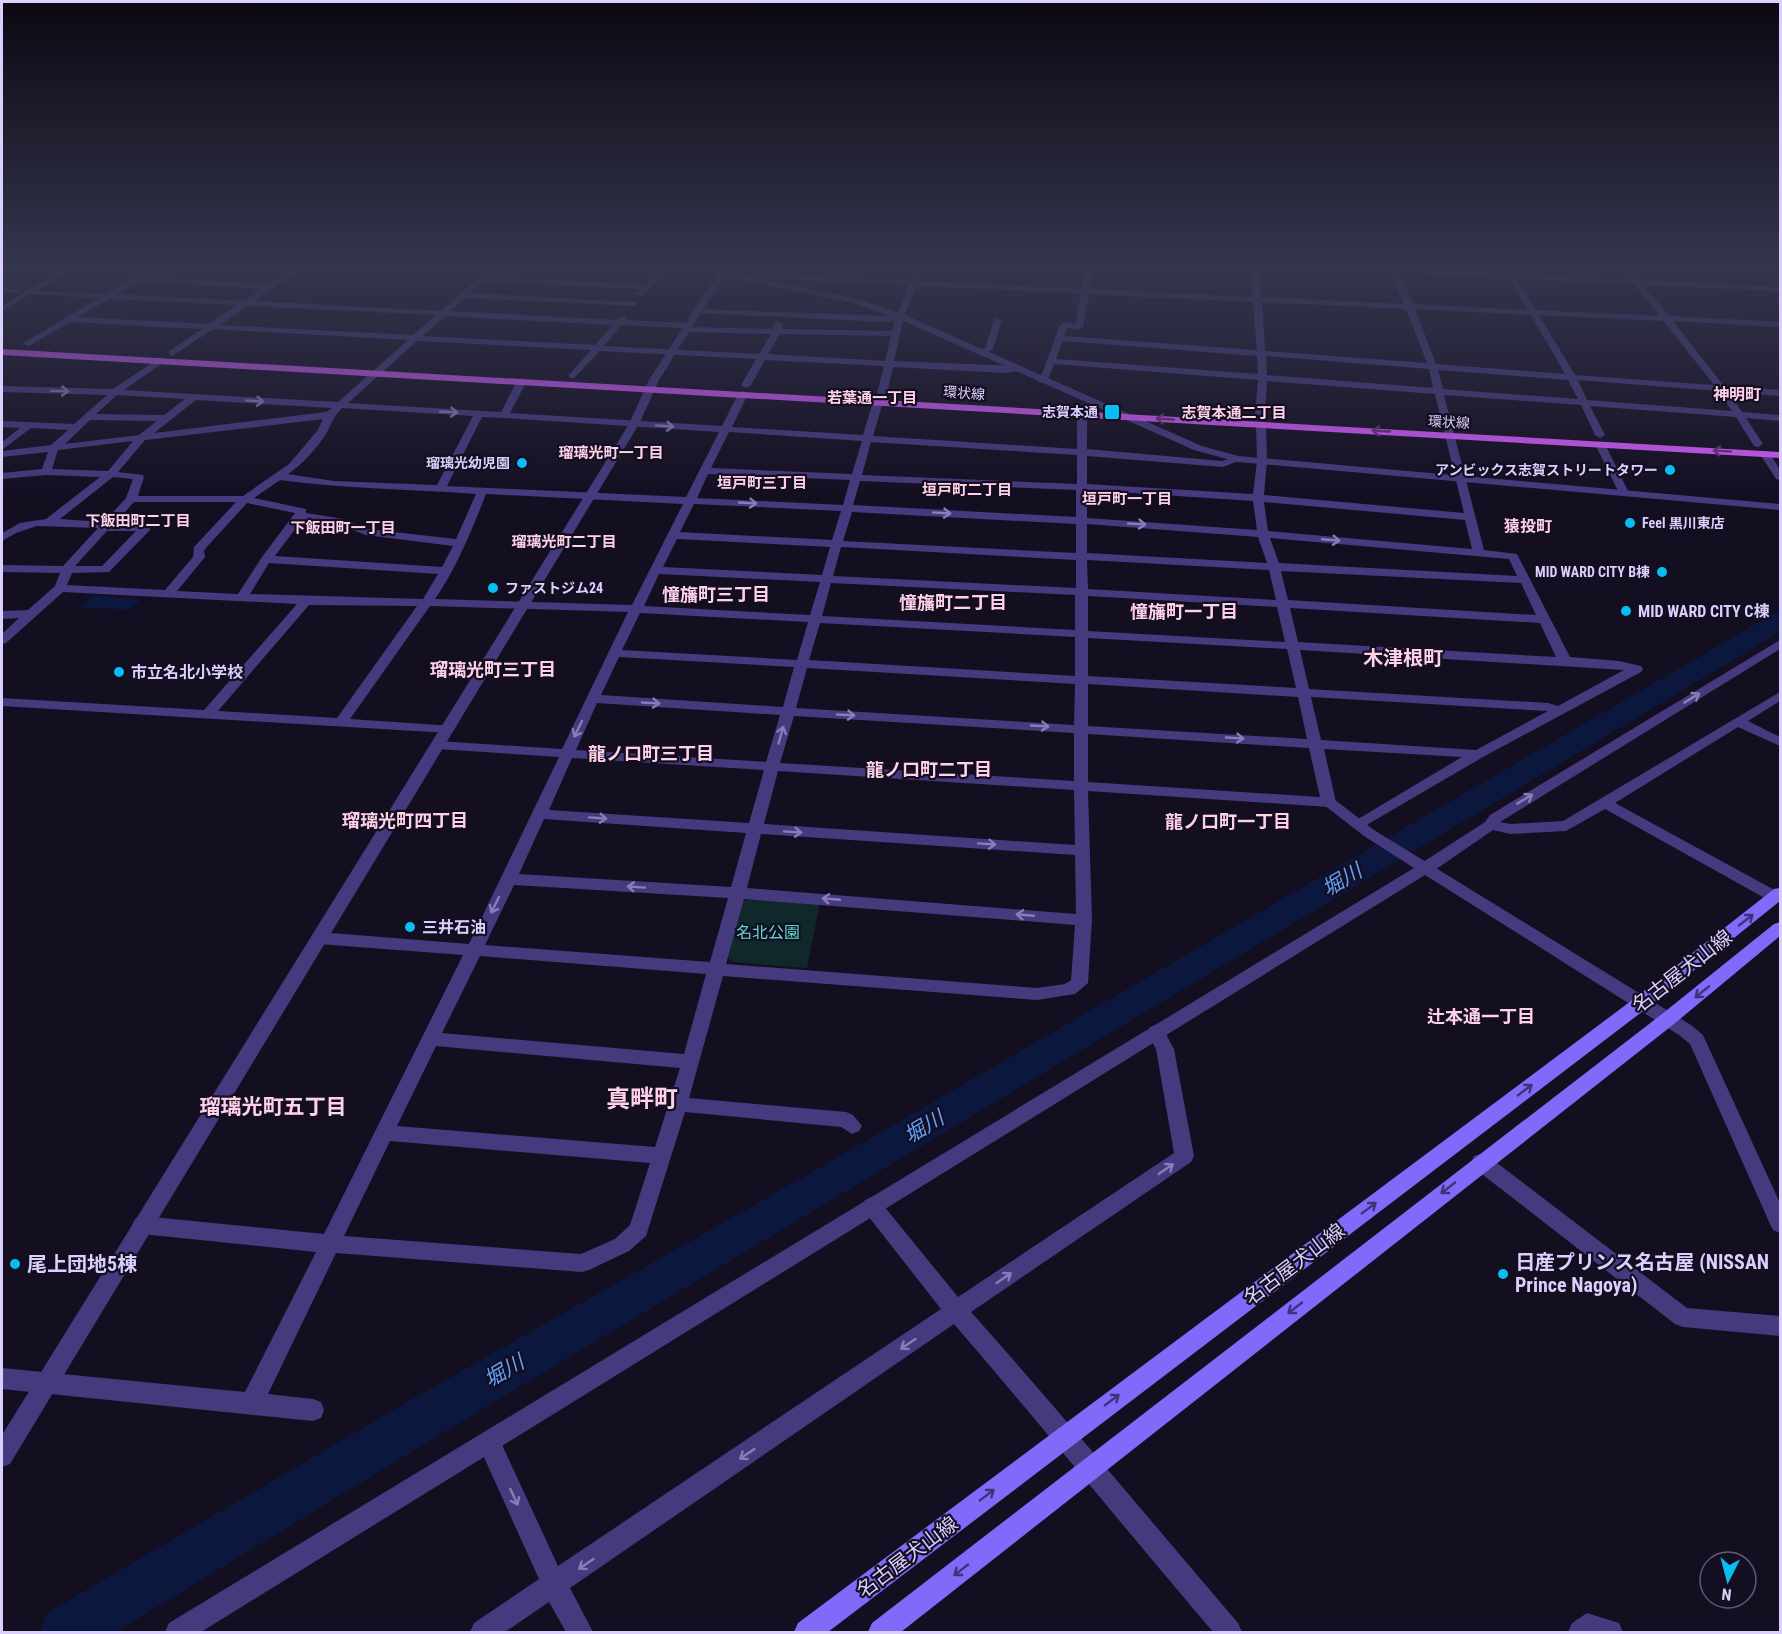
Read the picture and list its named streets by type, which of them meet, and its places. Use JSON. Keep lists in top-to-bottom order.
{
  "streets": {
    "main road": ["環状線", "名古屋犬山線"]
  },
  "districts": [
    "神明町",
    "若葉通一丁目",
    "志賀本通二丁目",
    "瑠璃光町一丁目",
    "垣戸町三丁目",
    "垣戸町二丁目",
    "垣戸町一丁目",
    "下飯田町二丁目",
    "猿投町",
    "下飯田町一丁目",
    "瑠璃光町二丁目",
    "憧旛町三丁目",
    "憧旛町二丁目",
    "憧旛町一丁目",
    "木津根町",
    "瑠璃光町三丁目",
    "龍ノ口町三丁目",
    "龍ノ口町二丁目",
    "瑠璃光町四丁目",
    "龍ノ口町一丁目",
    "辻本通一丁目",
    "真畔町",
    "瑠璃光町五丁目"
  ],
  "water": ["堀川"],
  "parks": ["名北公園"],
  "places": {
    "transit": ["志賀本通"],
    "other": [
      "瑠璃光幼児園",
      "アンビックス志賀ストリートタワー",
      "Feel 黒川東店",
      "MID WARD CITY B棟",
      "ファストジム24",
      "MID WARD CITY C棟",
      "市立名北小学校",
      "三井石油",
      "尾上団地5棟",
      "日産プリンス名古屋 (NISSAN Prince Nagoya)"
    ]
  },
  "north": "bottom"
}
